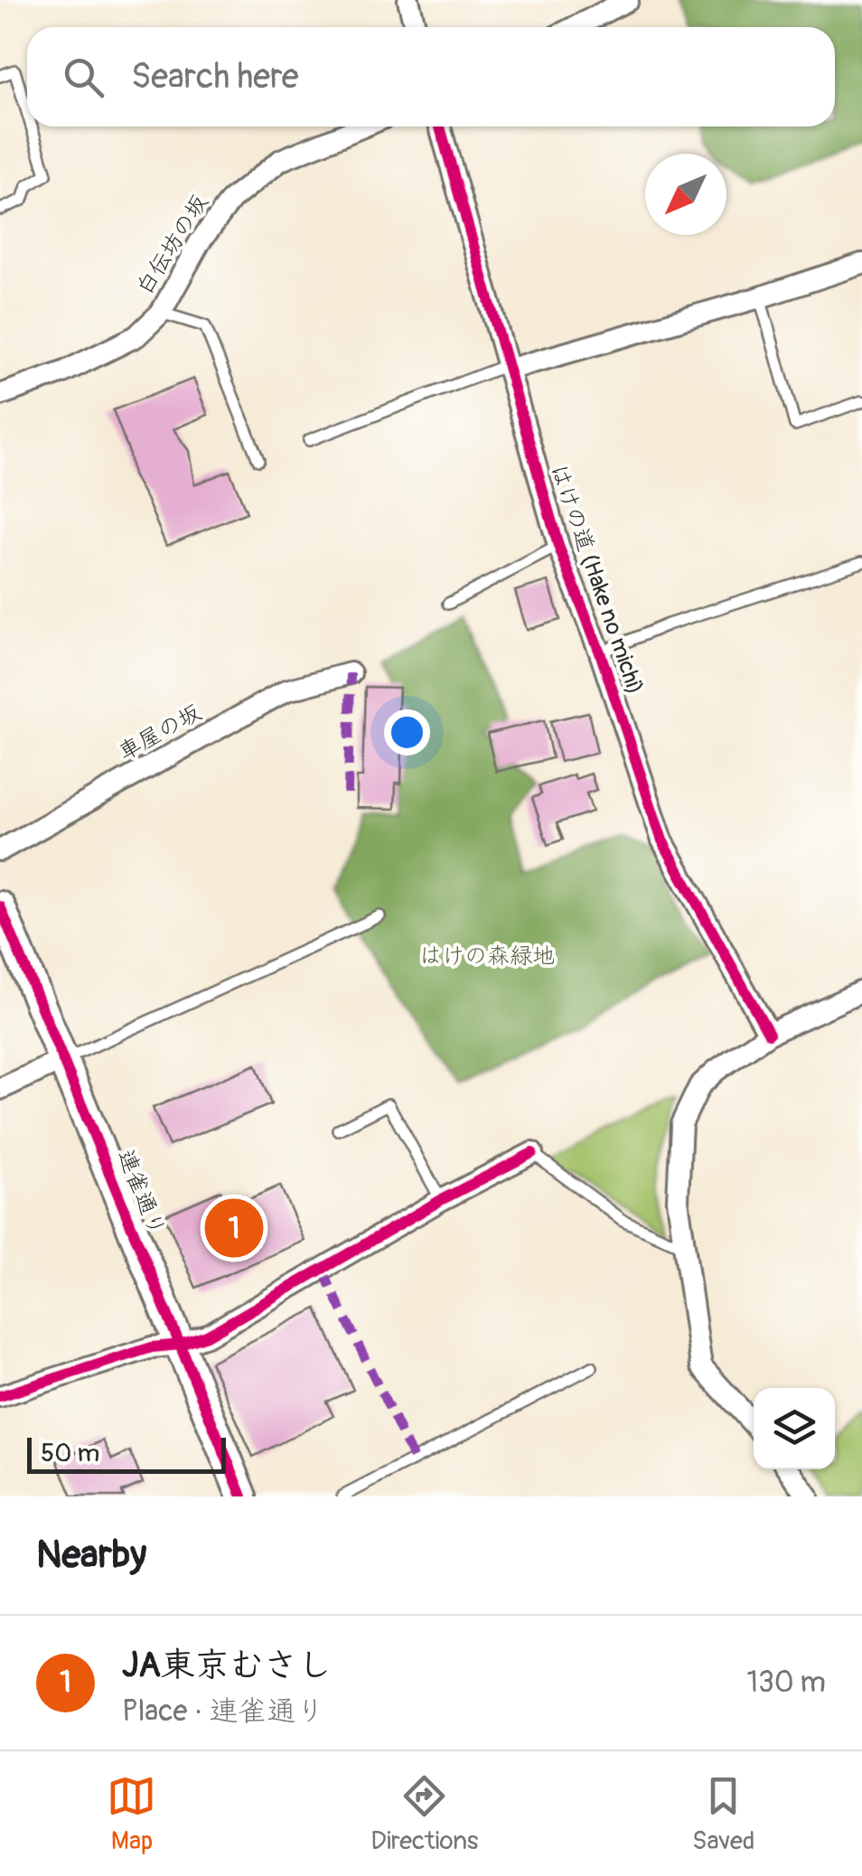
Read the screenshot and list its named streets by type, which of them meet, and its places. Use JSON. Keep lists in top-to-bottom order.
{
  "streets": {
    "main road": ["連雀通り"],
    "street": ["白伝坊の坂", "はけの道 (Hake no michi)", "車屋の坂"]
  },
  "parks": ["はけの森緑地"],
  "scale_bar": "50 m",
  "north": "bottom left",
  "page": {
    "search": "Search here",
    "pins": "1",
    "scale": "50 m",
    "heading": "Nearby",
    "list": [
      {
        "mark": "1",
        "name": "JA東京むさし",
        "note": "Place · 連雀通り",
        "value": "130 m"
      }
    ],
    "nav": ["Map", "Directions", "Saved"]
  }
}
